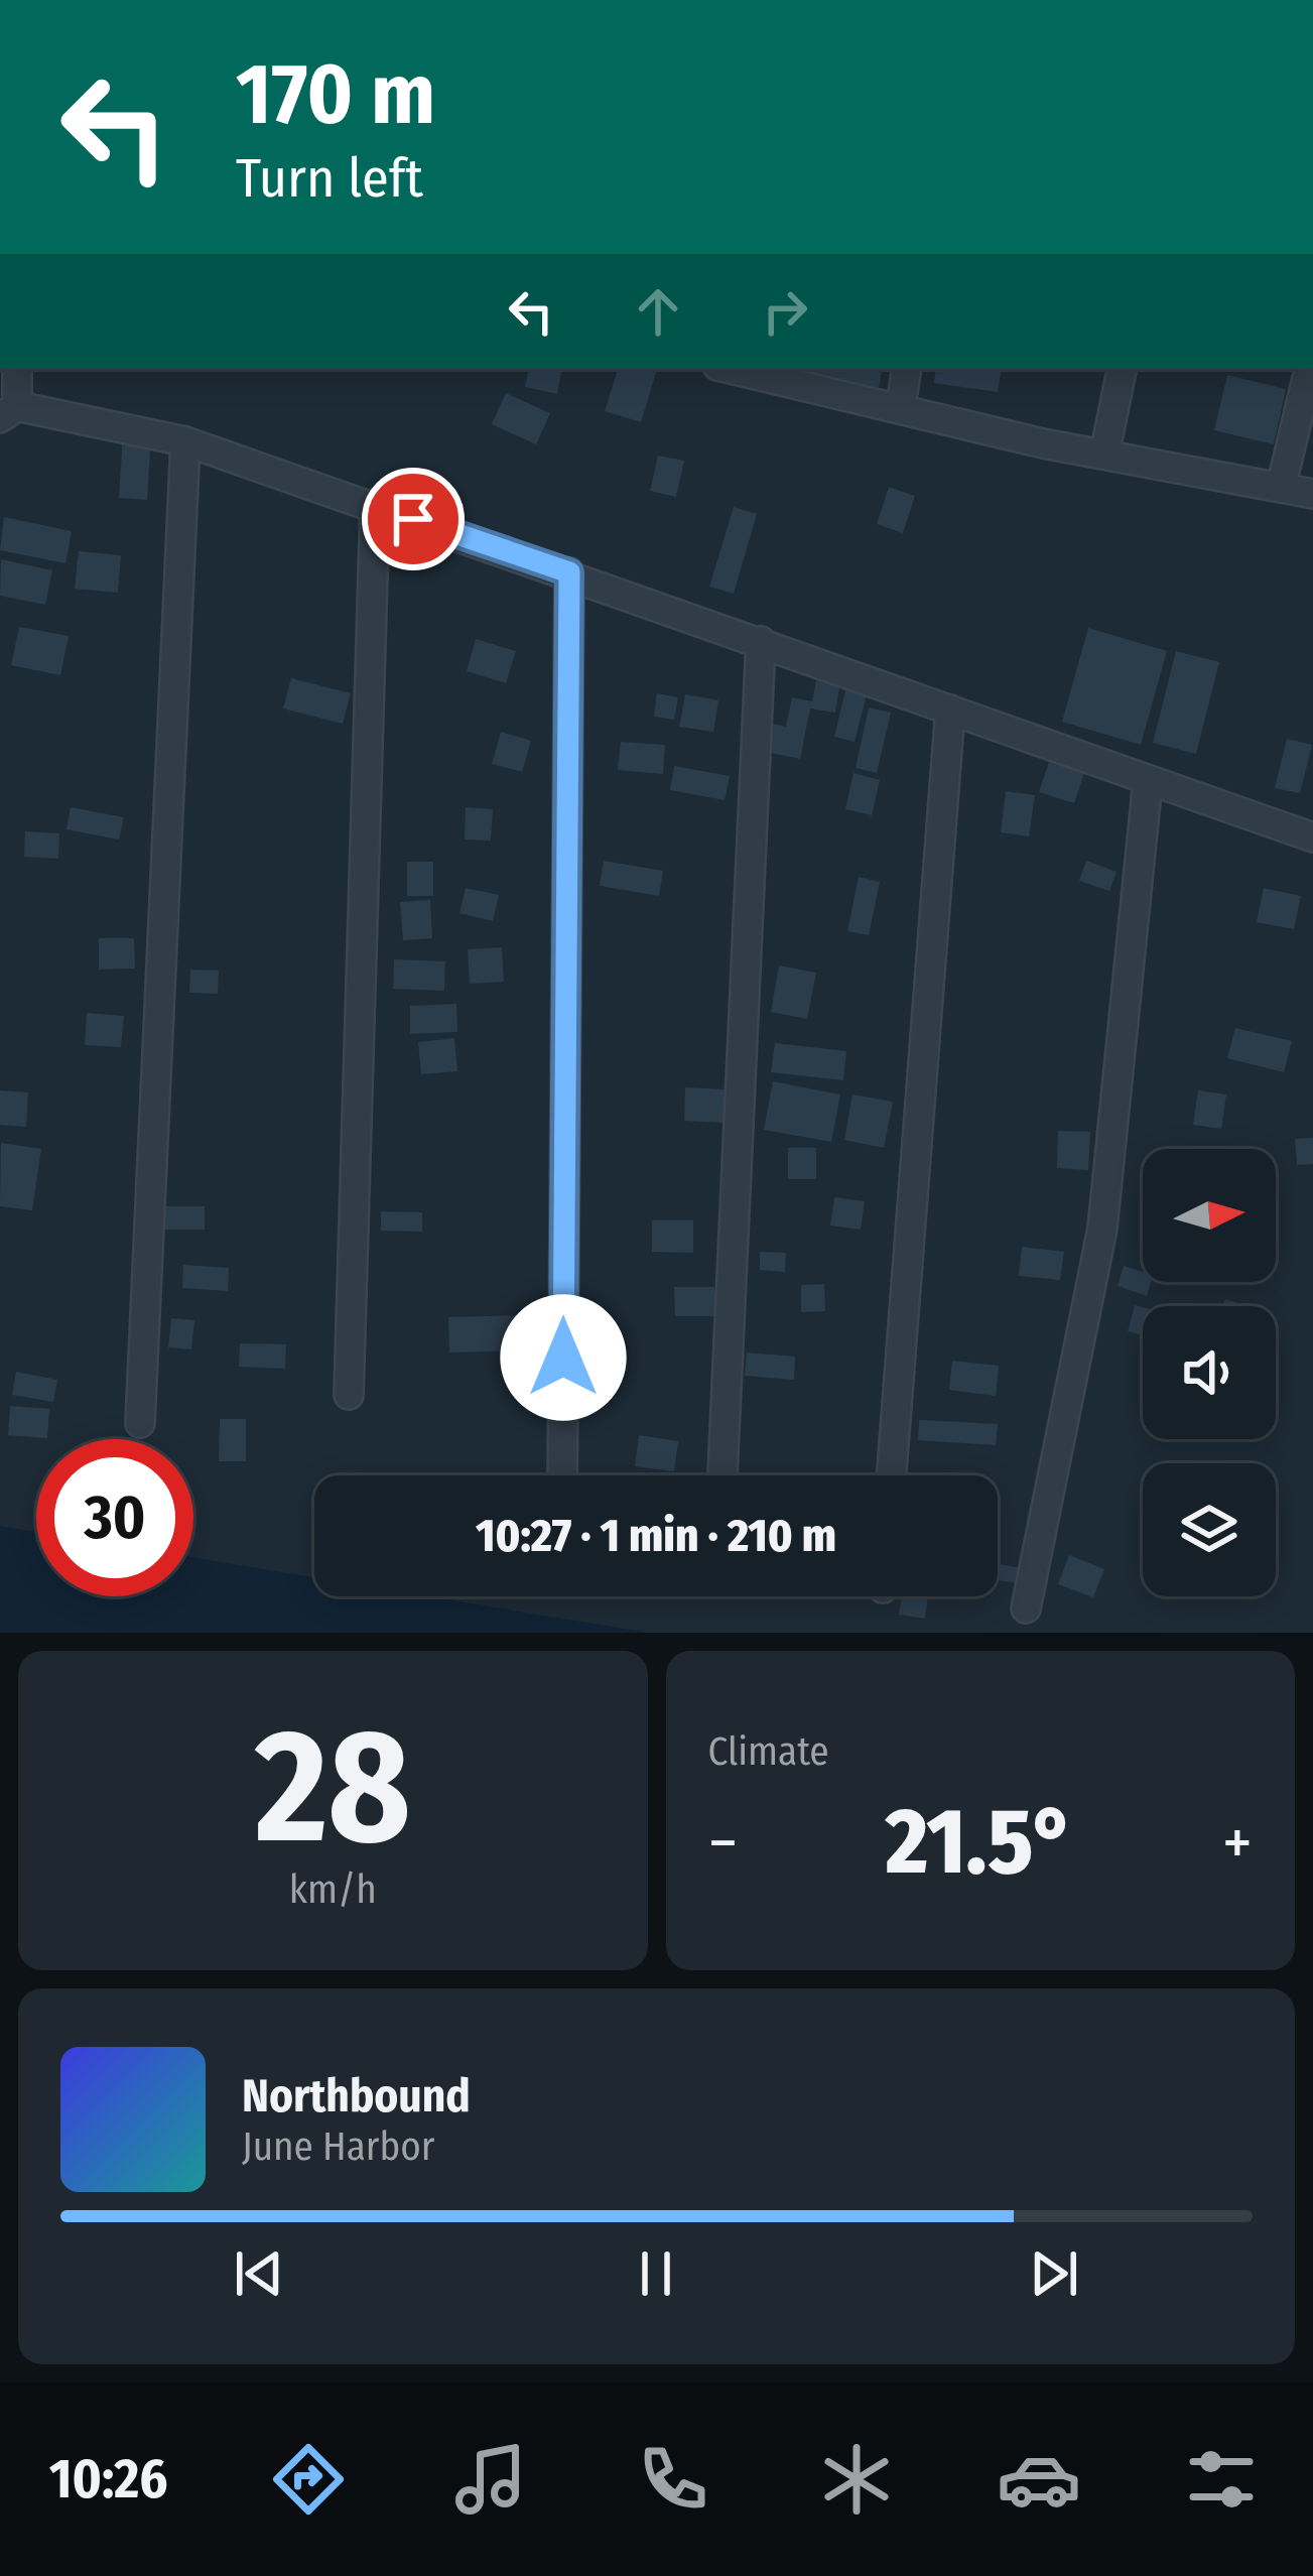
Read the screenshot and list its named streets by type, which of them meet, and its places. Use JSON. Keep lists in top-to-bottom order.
{
  "north": "right",
  "page": {
    "turn": ["170 m", "Turn left"],
    "limit": "30",
    "trip": "10:27 · 1 min · 210 m",
    "tile": [
      ["28", "km/h"],
      "Climate"
    ],
    "heat": ["−", "21.5°", "+"],
    "song": ["Northbound", "June Harbor"],
    "tabs": "10:26"
  }
}
